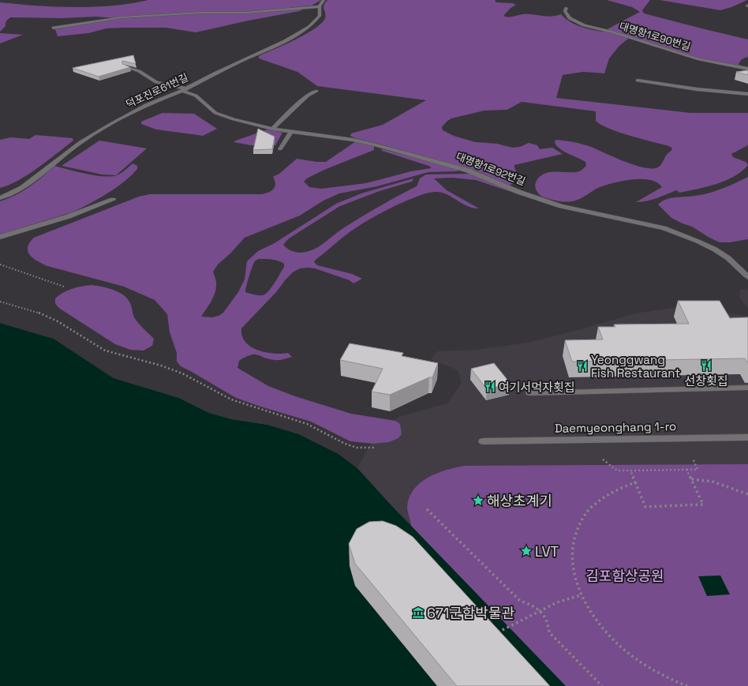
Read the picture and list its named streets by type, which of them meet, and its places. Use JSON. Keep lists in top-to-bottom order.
{
  "streets": {
    "street": [
      "대명항1로90번길",
      "덕포진로61번길",
      "대명항1로92번길",
      "Daemyeonghang 1-ro"
    ]
  },
  "crossings": [
    ["덕포진로61번길", "대명항1로92번길"]
  ],
  "parks": ["김포함상공원"],
  "places": {
    "restaurant": ["선창횟집", "Yeonggwang Fish Restaurant", "여기서먹자횟집"],
    "place": ["해상초계기", "LVT"],
    "museum": ["671군함박물관"]
  }
}
